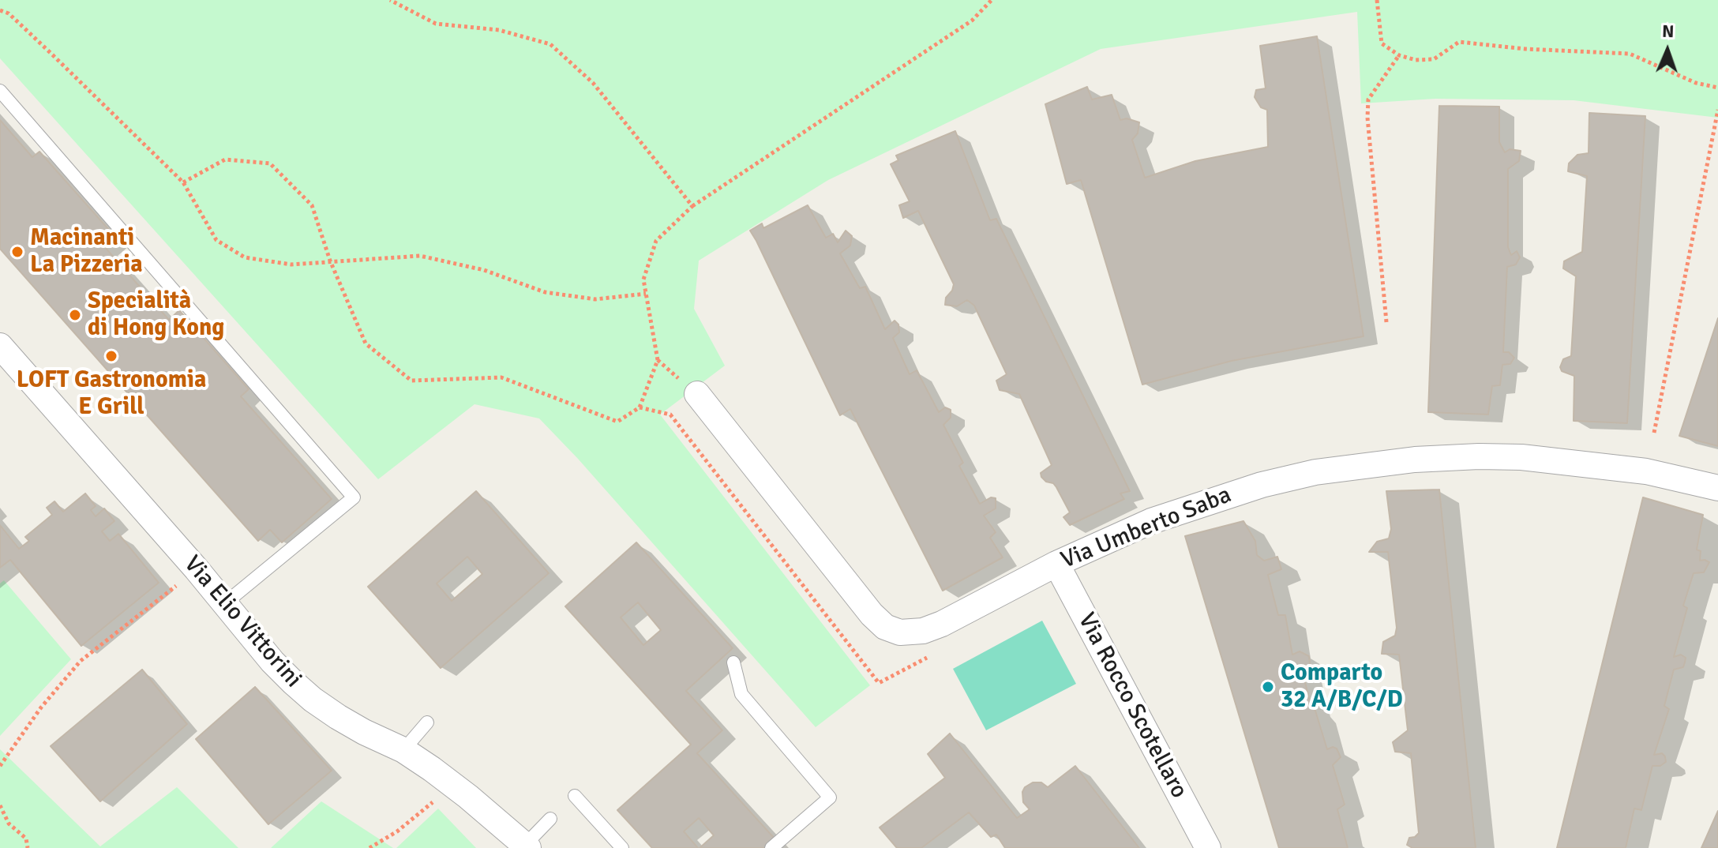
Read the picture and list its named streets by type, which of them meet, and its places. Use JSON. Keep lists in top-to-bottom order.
{
  "streets": {
    "street": ["Via Umberto Saba", "Via Elio Vittorini", "Via Rocco Scotellaro"]
  },
  "crossings": [
    ["Via Umberto Saba", "Via Rocco Scotellaro"]
  ],
  "places": [
    "Macinanti La Pizzeria",
    "Specialità di Hong Kong",
    "LOFT Gastronomia E Grill",
    "Comparto 32 A/B/C/D"
  ],
  "north": "top"
}
